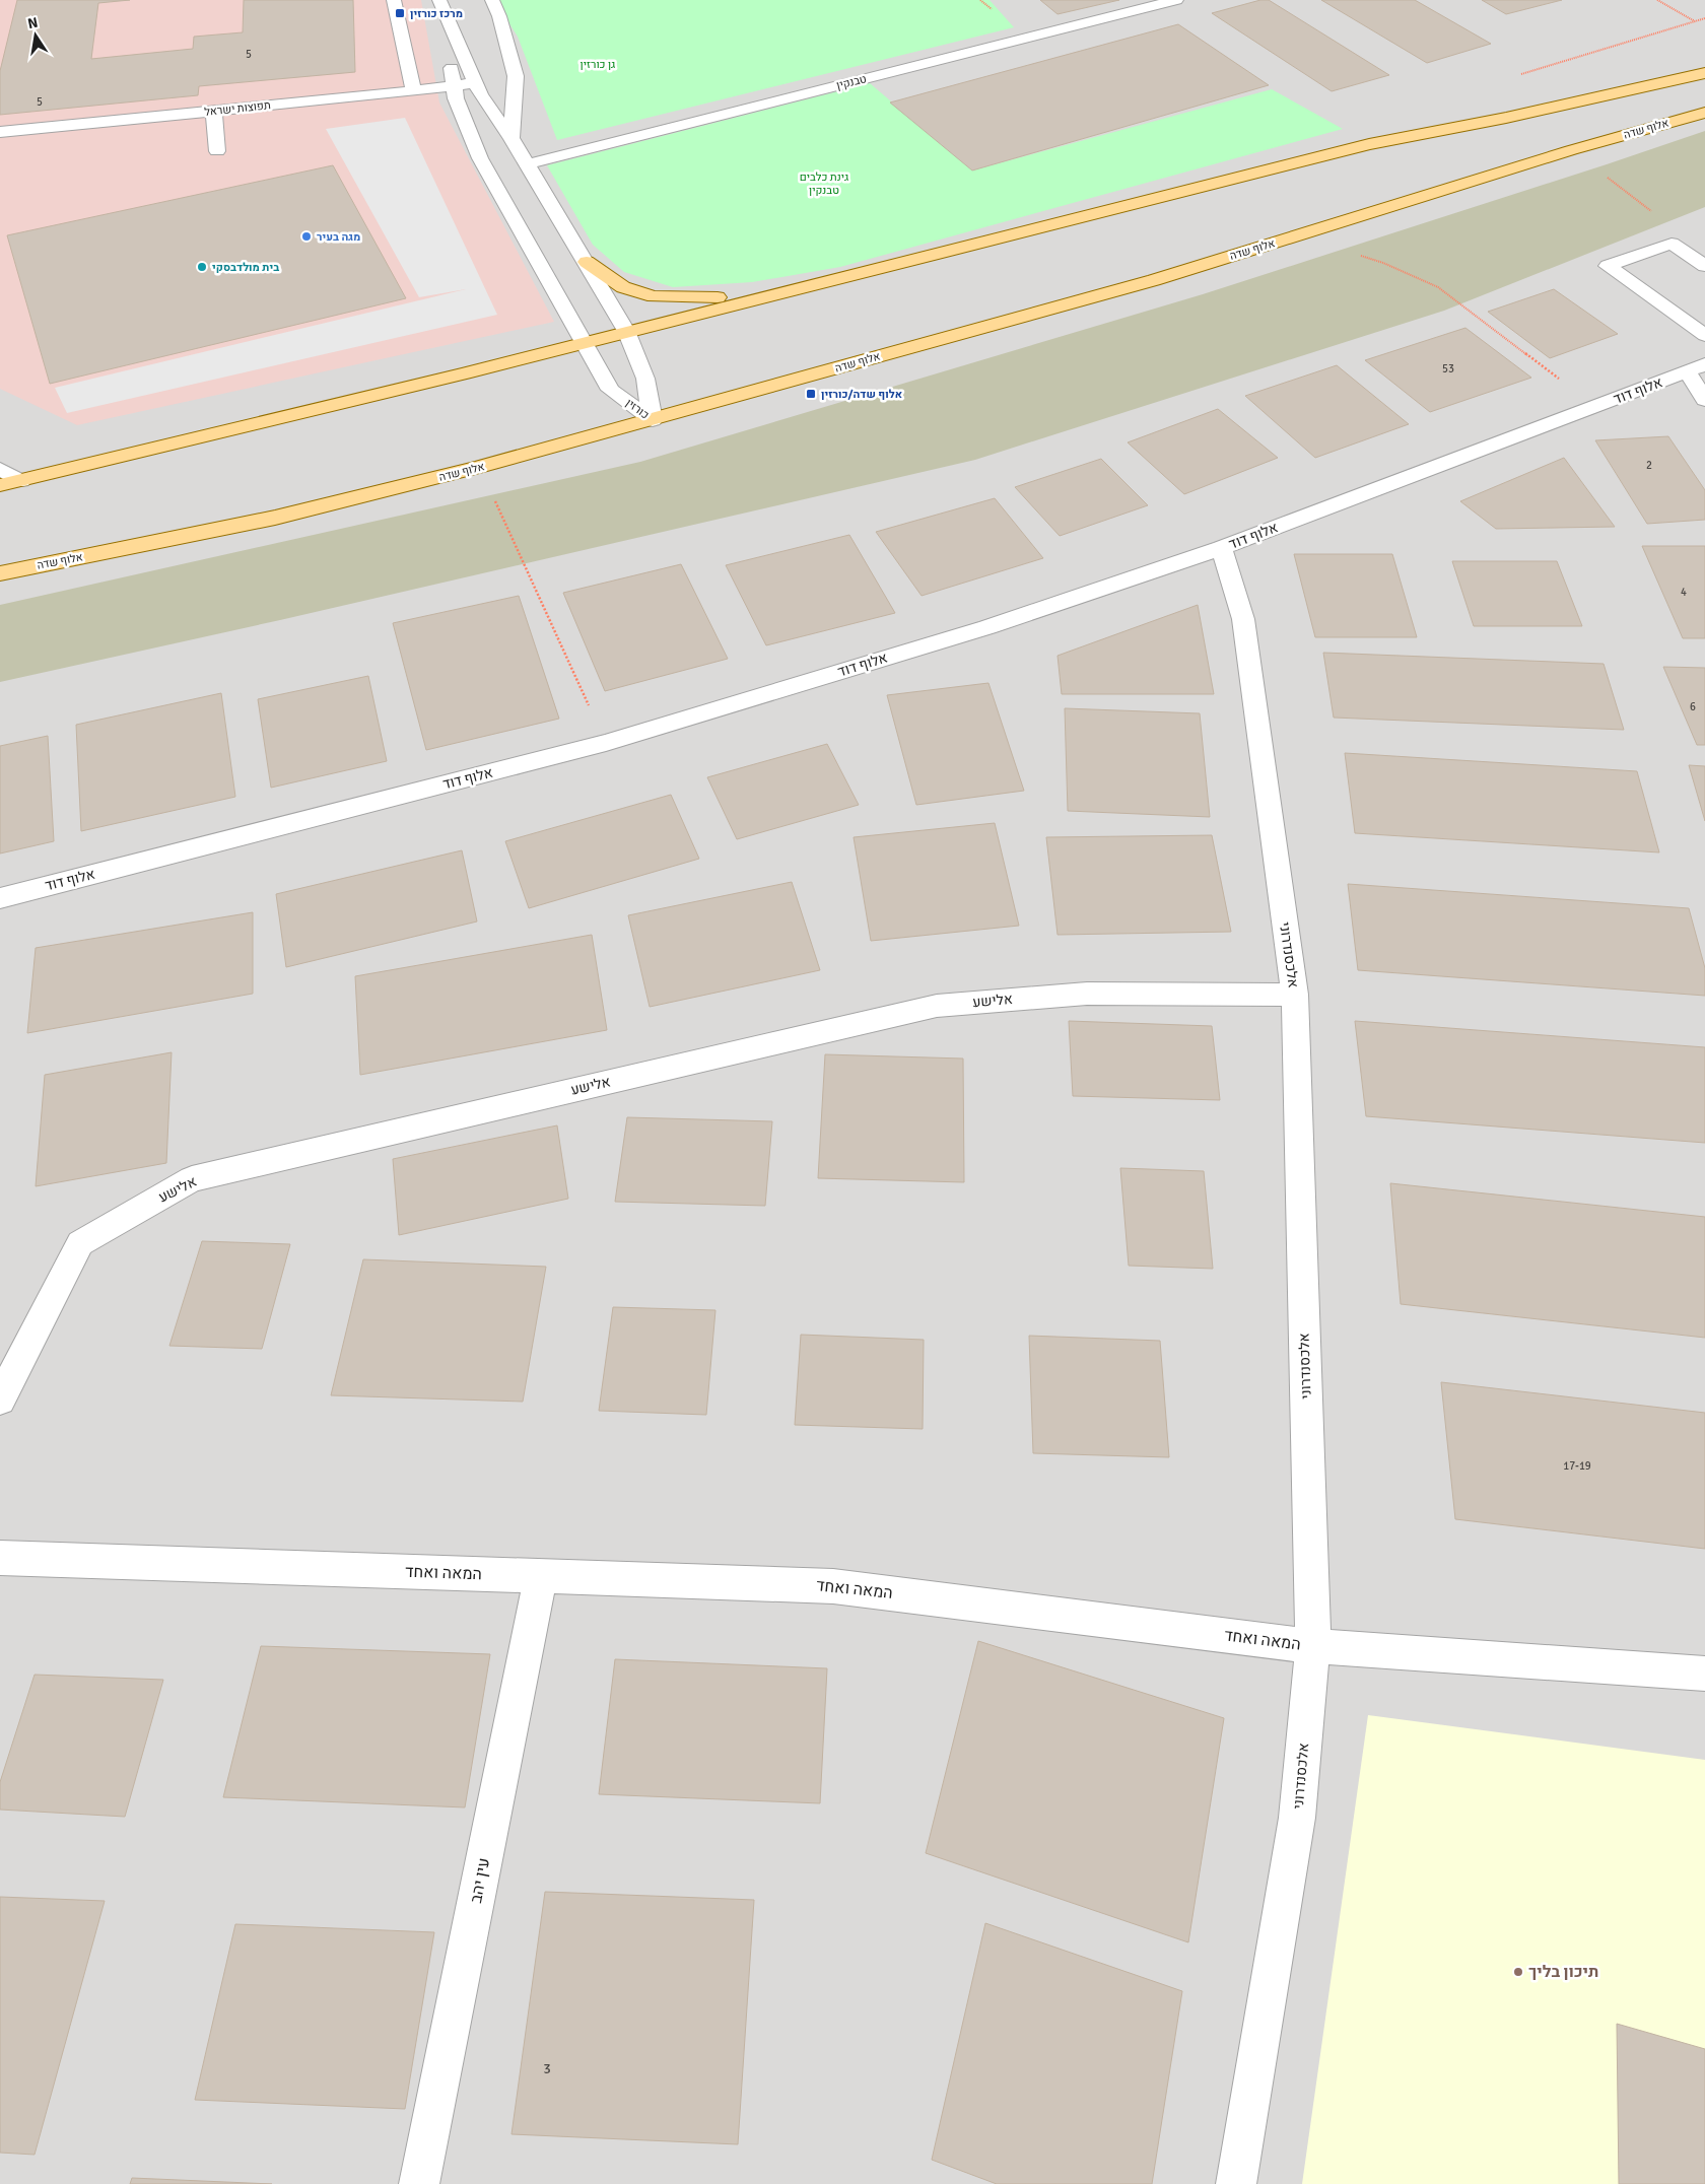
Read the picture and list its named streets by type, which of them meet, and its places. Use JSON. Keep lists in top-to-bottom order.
{
  "streets": {
    "main road": ["אלוף שדה"],
    "street": [
      "טבנקין",
      "תפוצות ישראל",
      "אלוף דוד",
      "כורזין",
      "אלכסנדרוני",
      "אלישע",
      "המאה ואחד",
      "עין יהב"
    ]
  },
  "crossings": [
    ["טבנקין", "כורזין"],
    ["תפוצות ישראל", "כורזין"],
    ["אלוף שדה", "כורזין"],
    ["אלוף דוד", "אלכסנדרוני"],
    ["אלכסנדרוני", "אלישע"],
    ["אלכסנדרוני", "המאה ואחד"],
    ["המאה ואחד", "עין יהב"]
  ],
  "parks": ["גן כורזין", "גינת כלבים טבנקין"],
  "places": {
    "transit": ["מרכז כורזין", "אלוף שדה/כורזין"],
    "other": ["מגה בעיר", "בית מולדבסקי", "תיכון בליך"]
  },
  "house_numbers": [
    "5",
    "5",
    "53",
    "2",
    "4",
    "6",
    "17-19",
    "3"
  ],
  "north": "top"
}
